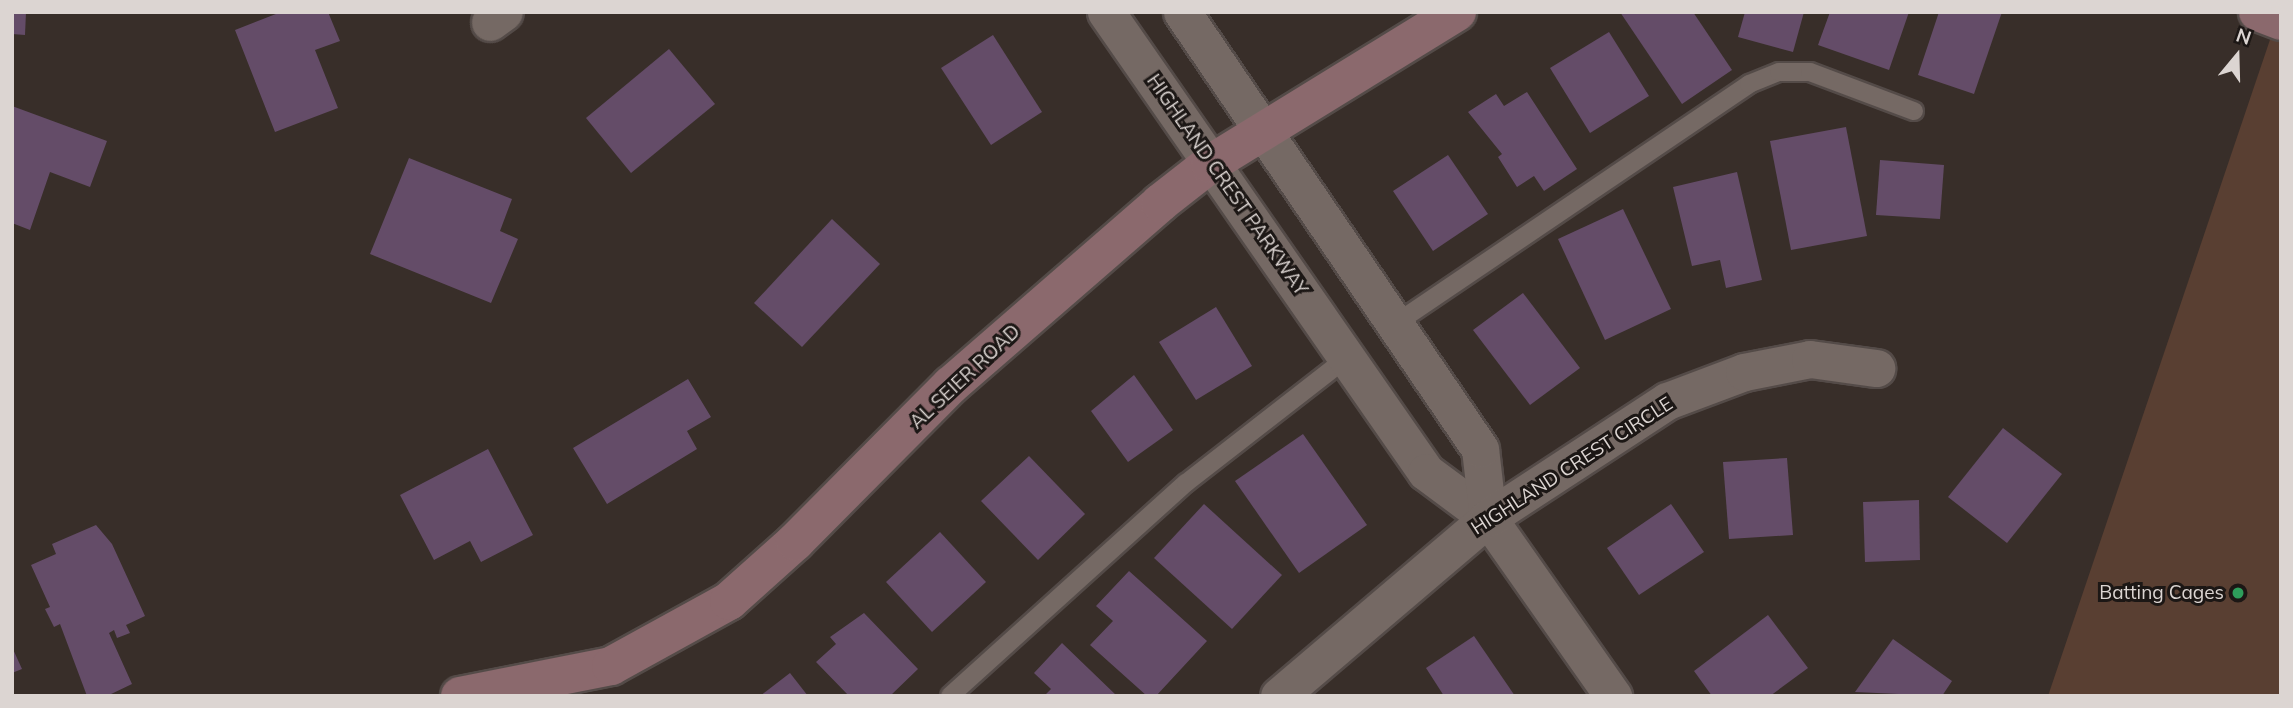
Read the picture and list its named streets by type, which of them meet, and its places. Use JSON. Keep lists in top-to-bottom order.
{
  "streets": {
    "street": ["HIGHLAND CREST PARKWAY", "AL SEIER ROAD", "HIGHLAND CREST CIRCLE"]
  },
  "crossings": [
    ["HIGHLAND CREST PARKWAY", "AL SEIER ROAD"],
    ["HIGHLAND CREST PARKWAY", "HIGHLAND CREST CIRCLE"]
  ],
  "places": ["Batting Cages"],
  "north": "top"
}
